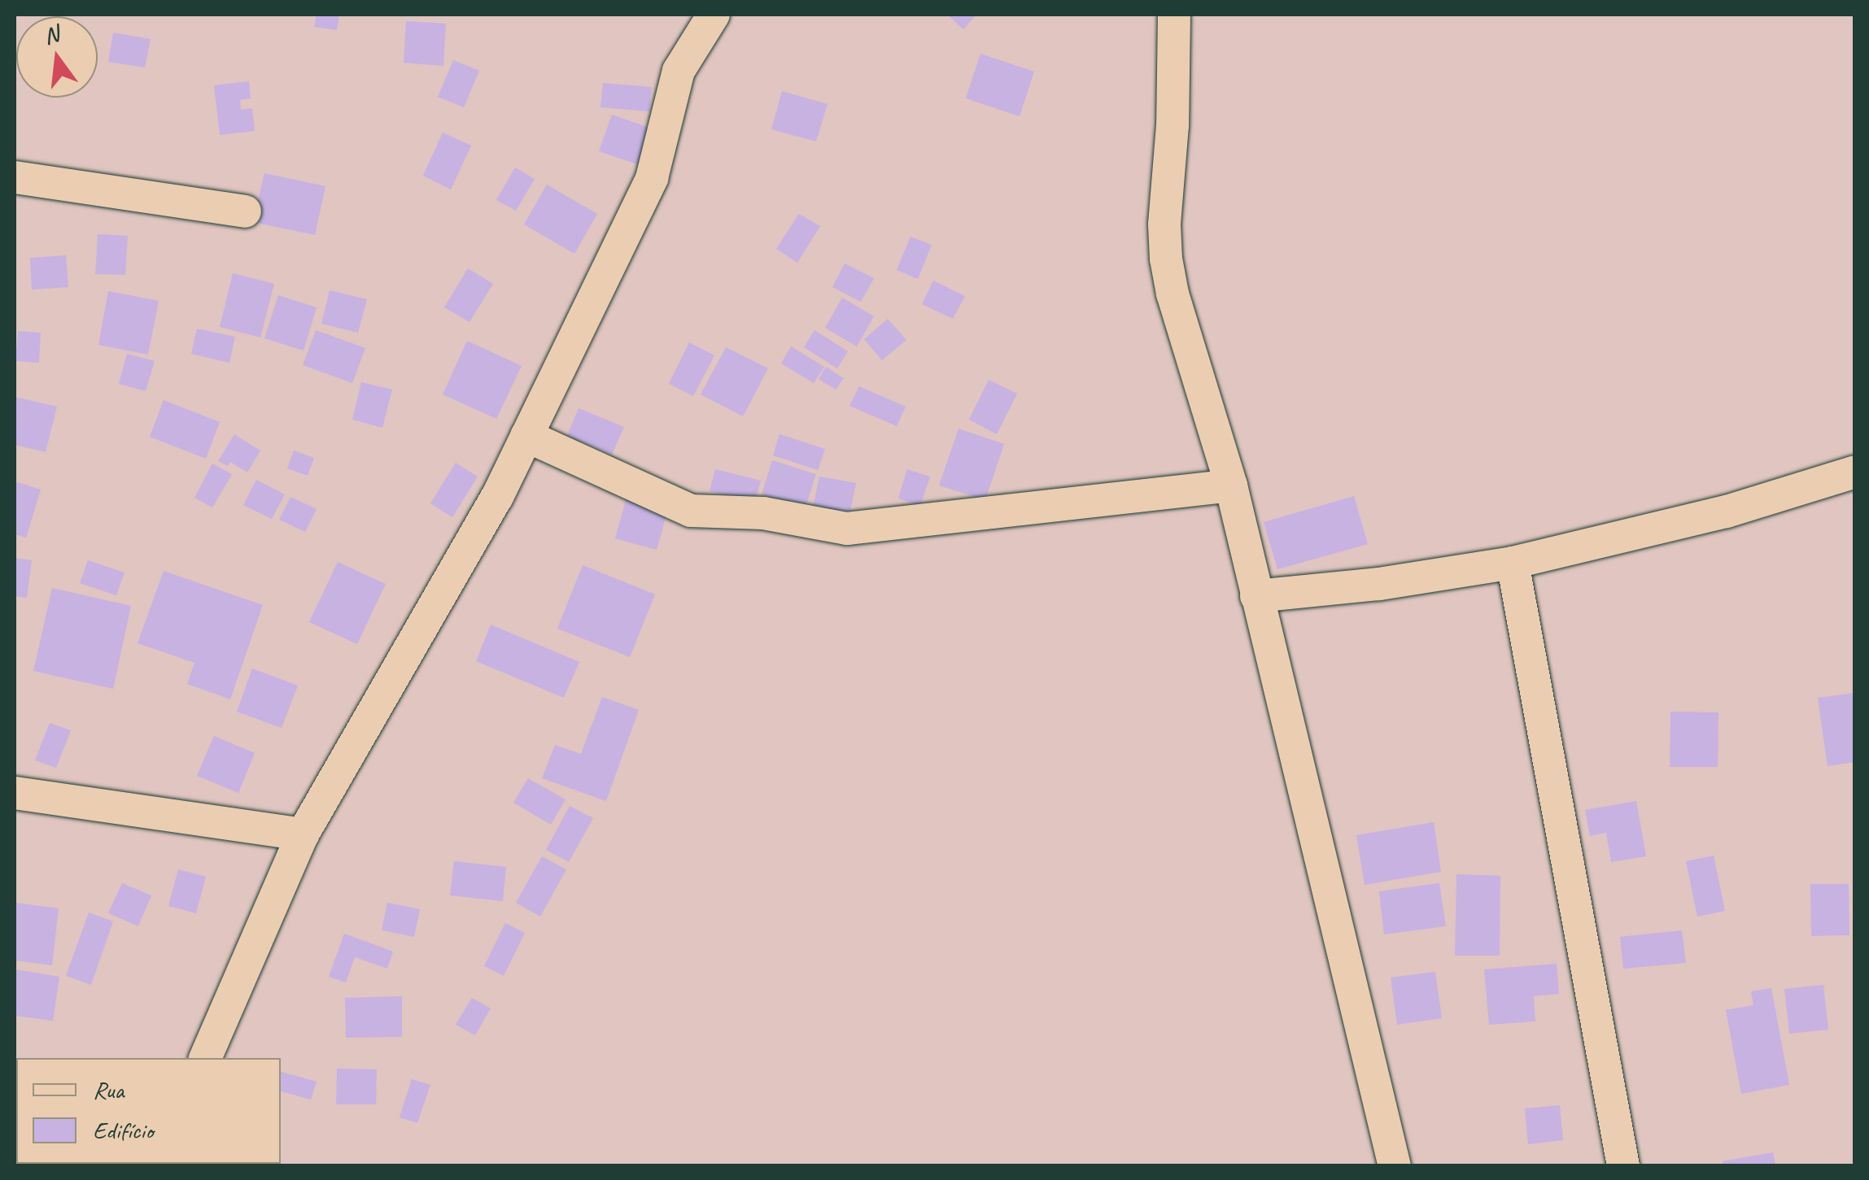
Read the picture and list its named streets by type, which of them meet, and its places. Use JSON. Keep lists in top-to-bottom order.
{
  "legend": ["Rua", "Edifício"],
  "north": "top"
}
